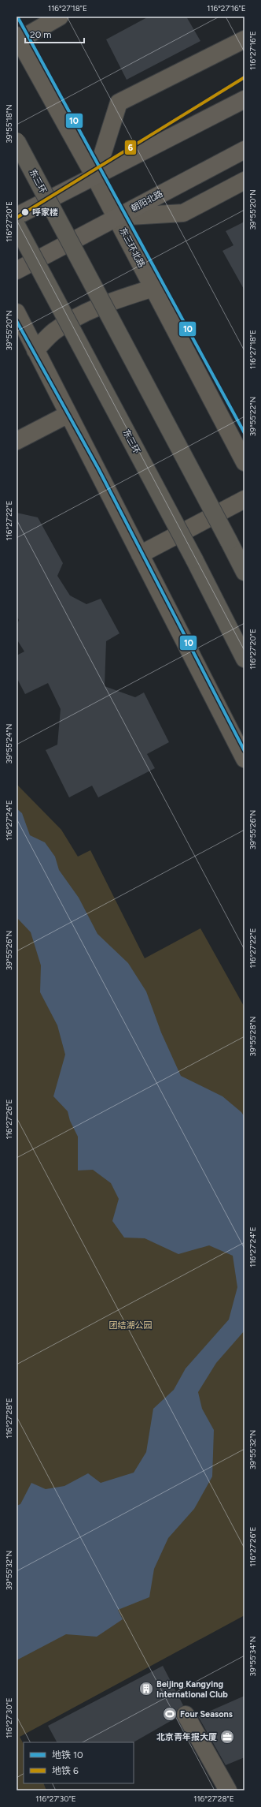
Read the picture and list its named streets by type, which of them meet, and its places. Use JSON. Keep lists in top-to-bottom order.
{
  "streets": {
    "highway": ["东三环"],
    "main road": ["朝阳北路"],
    "street": ["东三环北路"]
  },
  "crossings": [
    ["朝阳北路", "东三环北路"]
  ],
  "parks": ["团结湖公园"],
  "places": {
    "other": ["呼家楼"],
    "building": ["Beijing Kangying International Club"],
    "sports": ["Four Seasons"],
    "office": ["北京青年报大厦"]
  },
  "lines": ["metro line 10", "metro line 6"],
  "legend": ["地铁 10", "地铁 6"],
  "scale_bar": "20 m",
  "coordinates": [
    "116°27'18\"E",
    "116°27'16\"E",
    "39°55'18\"N",
    "39°55'20\"N",
    "116°27'20\"E",
    "39°55'22\"N",
    "116°27'22\"E",
    "39°55'24\"N",
    "116°27'24\"E",
    "39°55'26\"N",
    "39°55'28\"N",
    "116°27'26\"E",
    "116°27'28\"E",
    "39°55'32\"N",
    "39°55'34\"N",
    "116°27'30\"E"
  ]
}
